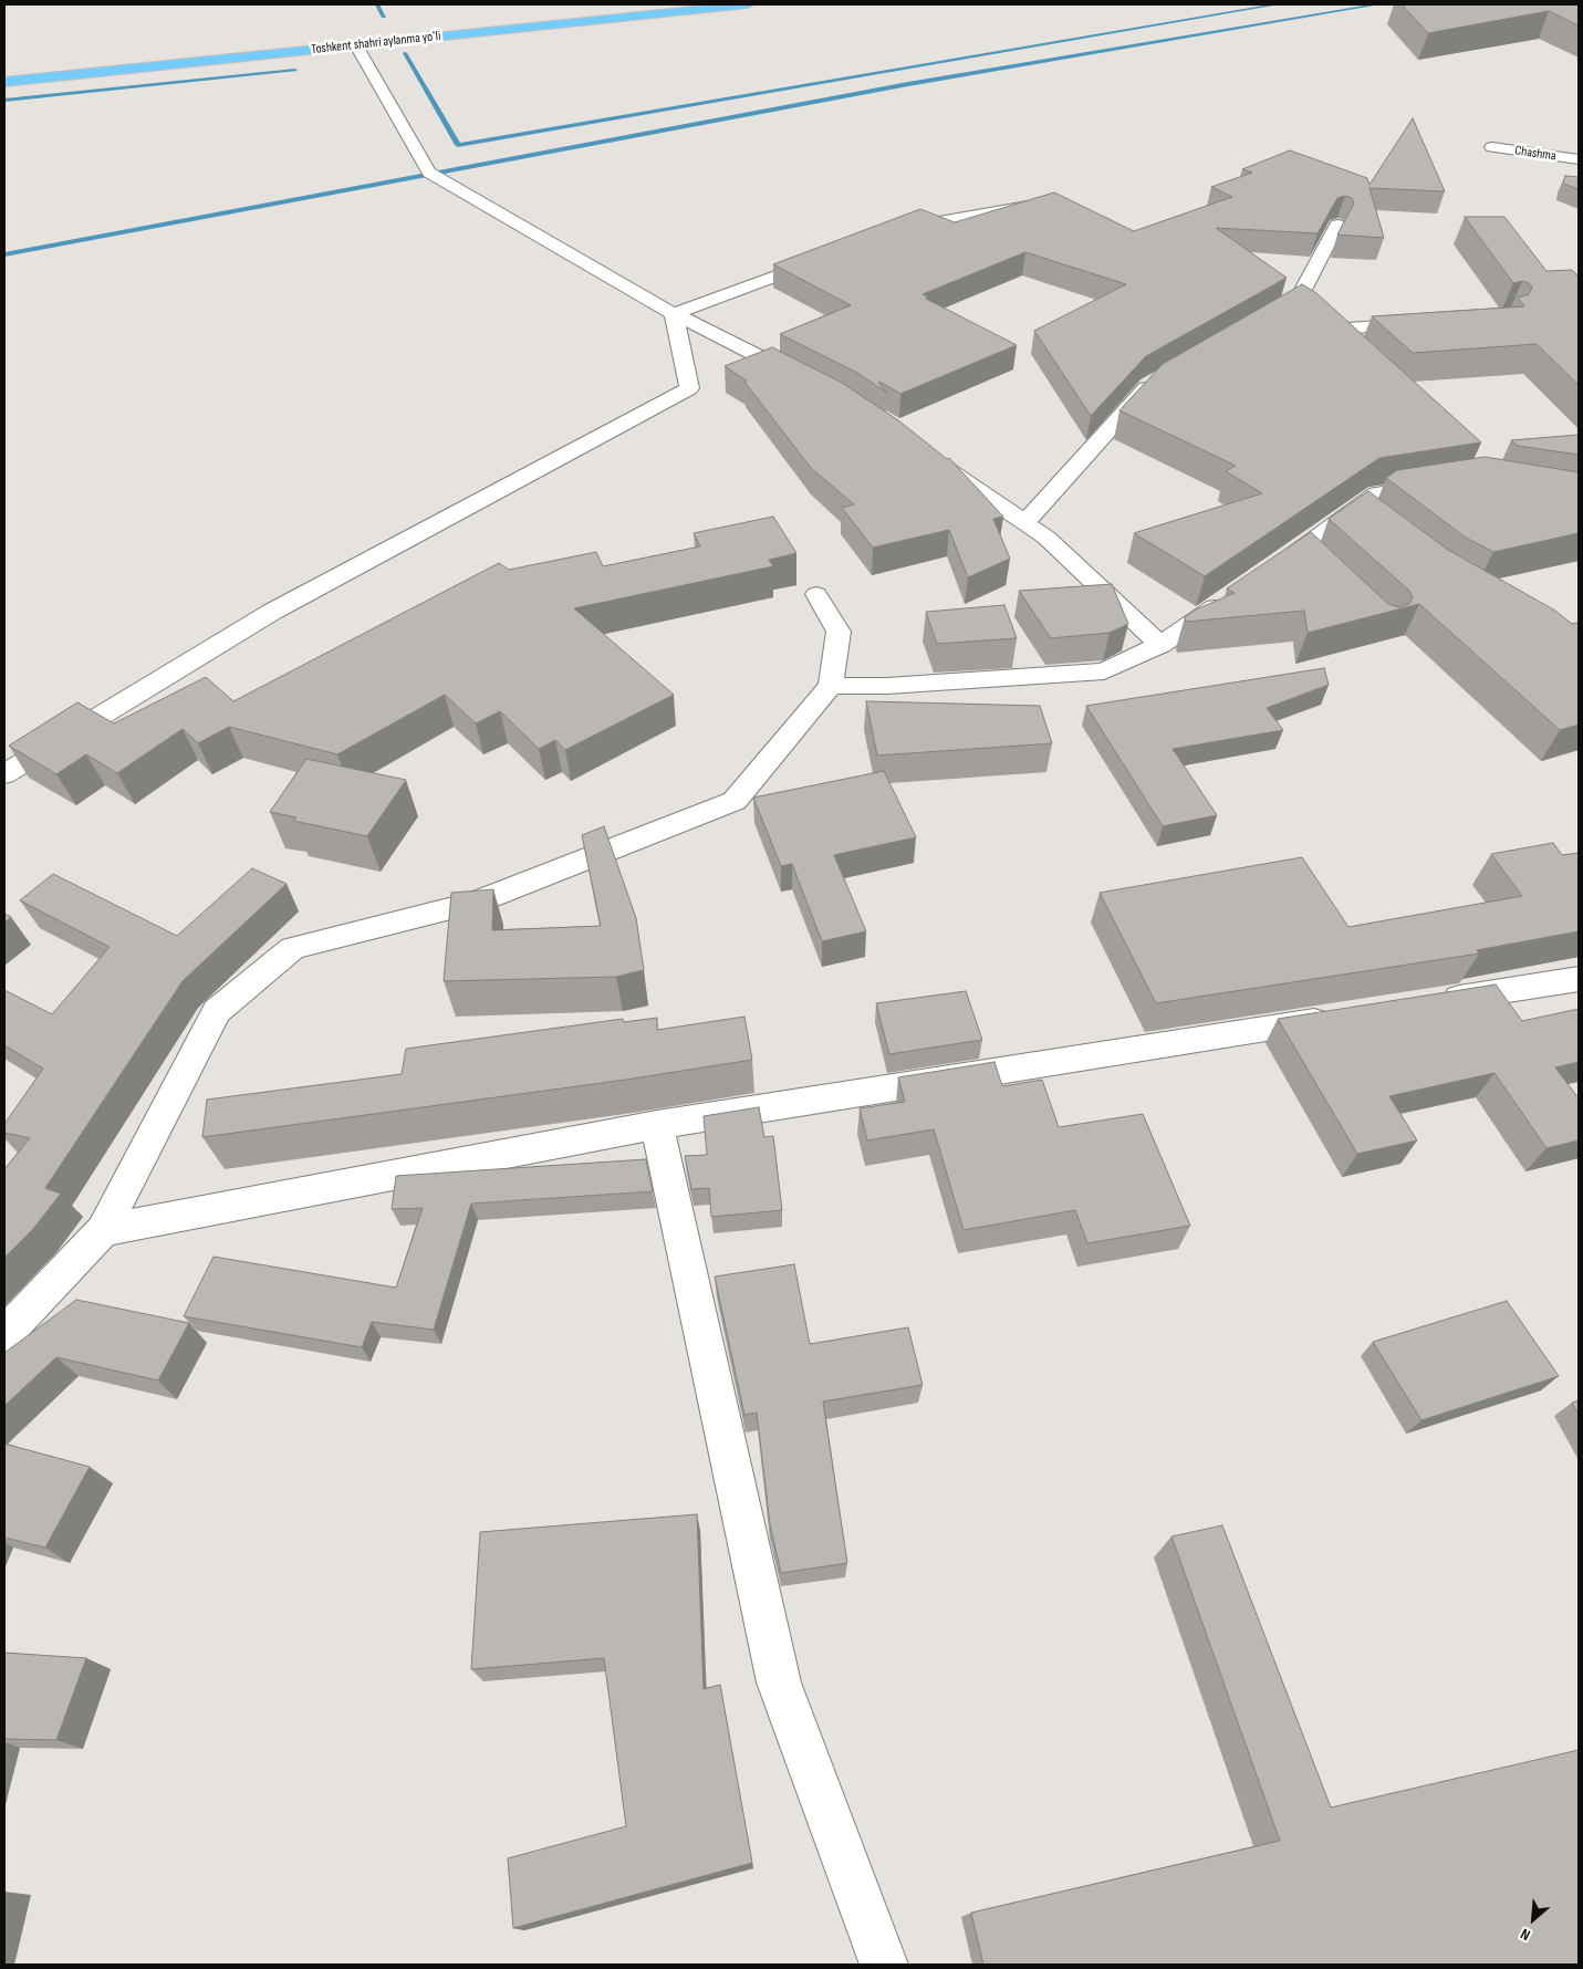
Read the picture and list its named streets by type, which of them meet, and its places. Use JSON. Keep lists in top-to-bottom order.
{
  "streets": {
    "highway": ["Toshkent shahri aylanma yoʻli"],
    "street": ["Chashma"]
  },
  "north": "bottom left"
}
